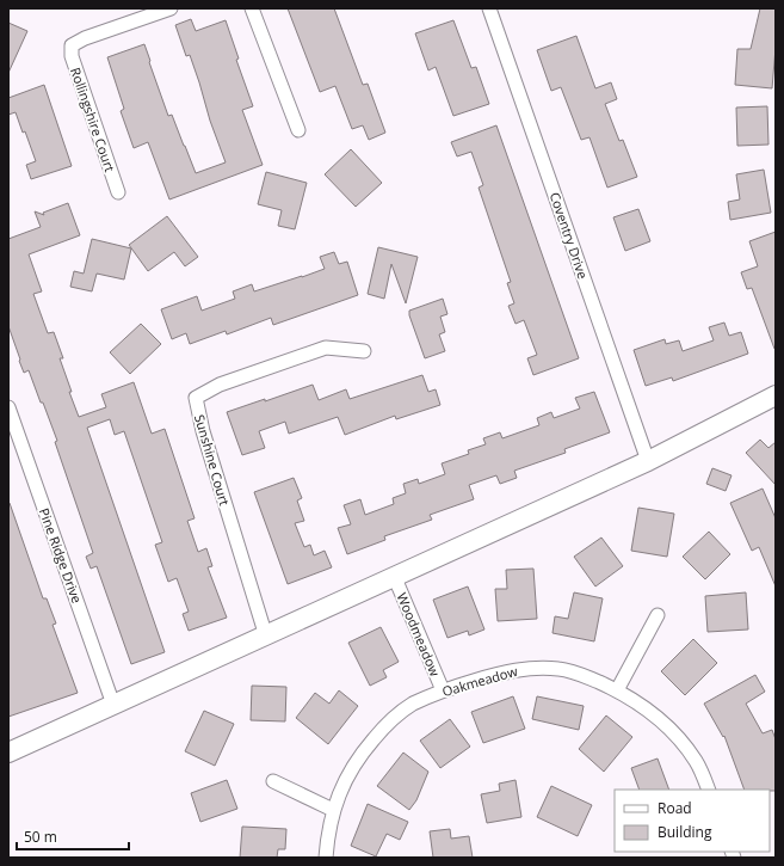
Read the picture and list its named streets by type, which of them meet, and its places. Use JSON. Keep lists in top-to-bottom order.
{
  "streets": {
    "street": [
      "Rollingshire Court",
      "Coventry Drive",
      "Sunshine Court",
      "Pine Ridge Drive",
      "Woodmeadow",
      "Oakmeadow"
    ]
  },
  "crossings": [
    ["Woodmeadow", "Oakmeadow"]
  ],
  "legend": ["Road", "Building"],
  "scale_bar": "50 m"
}
